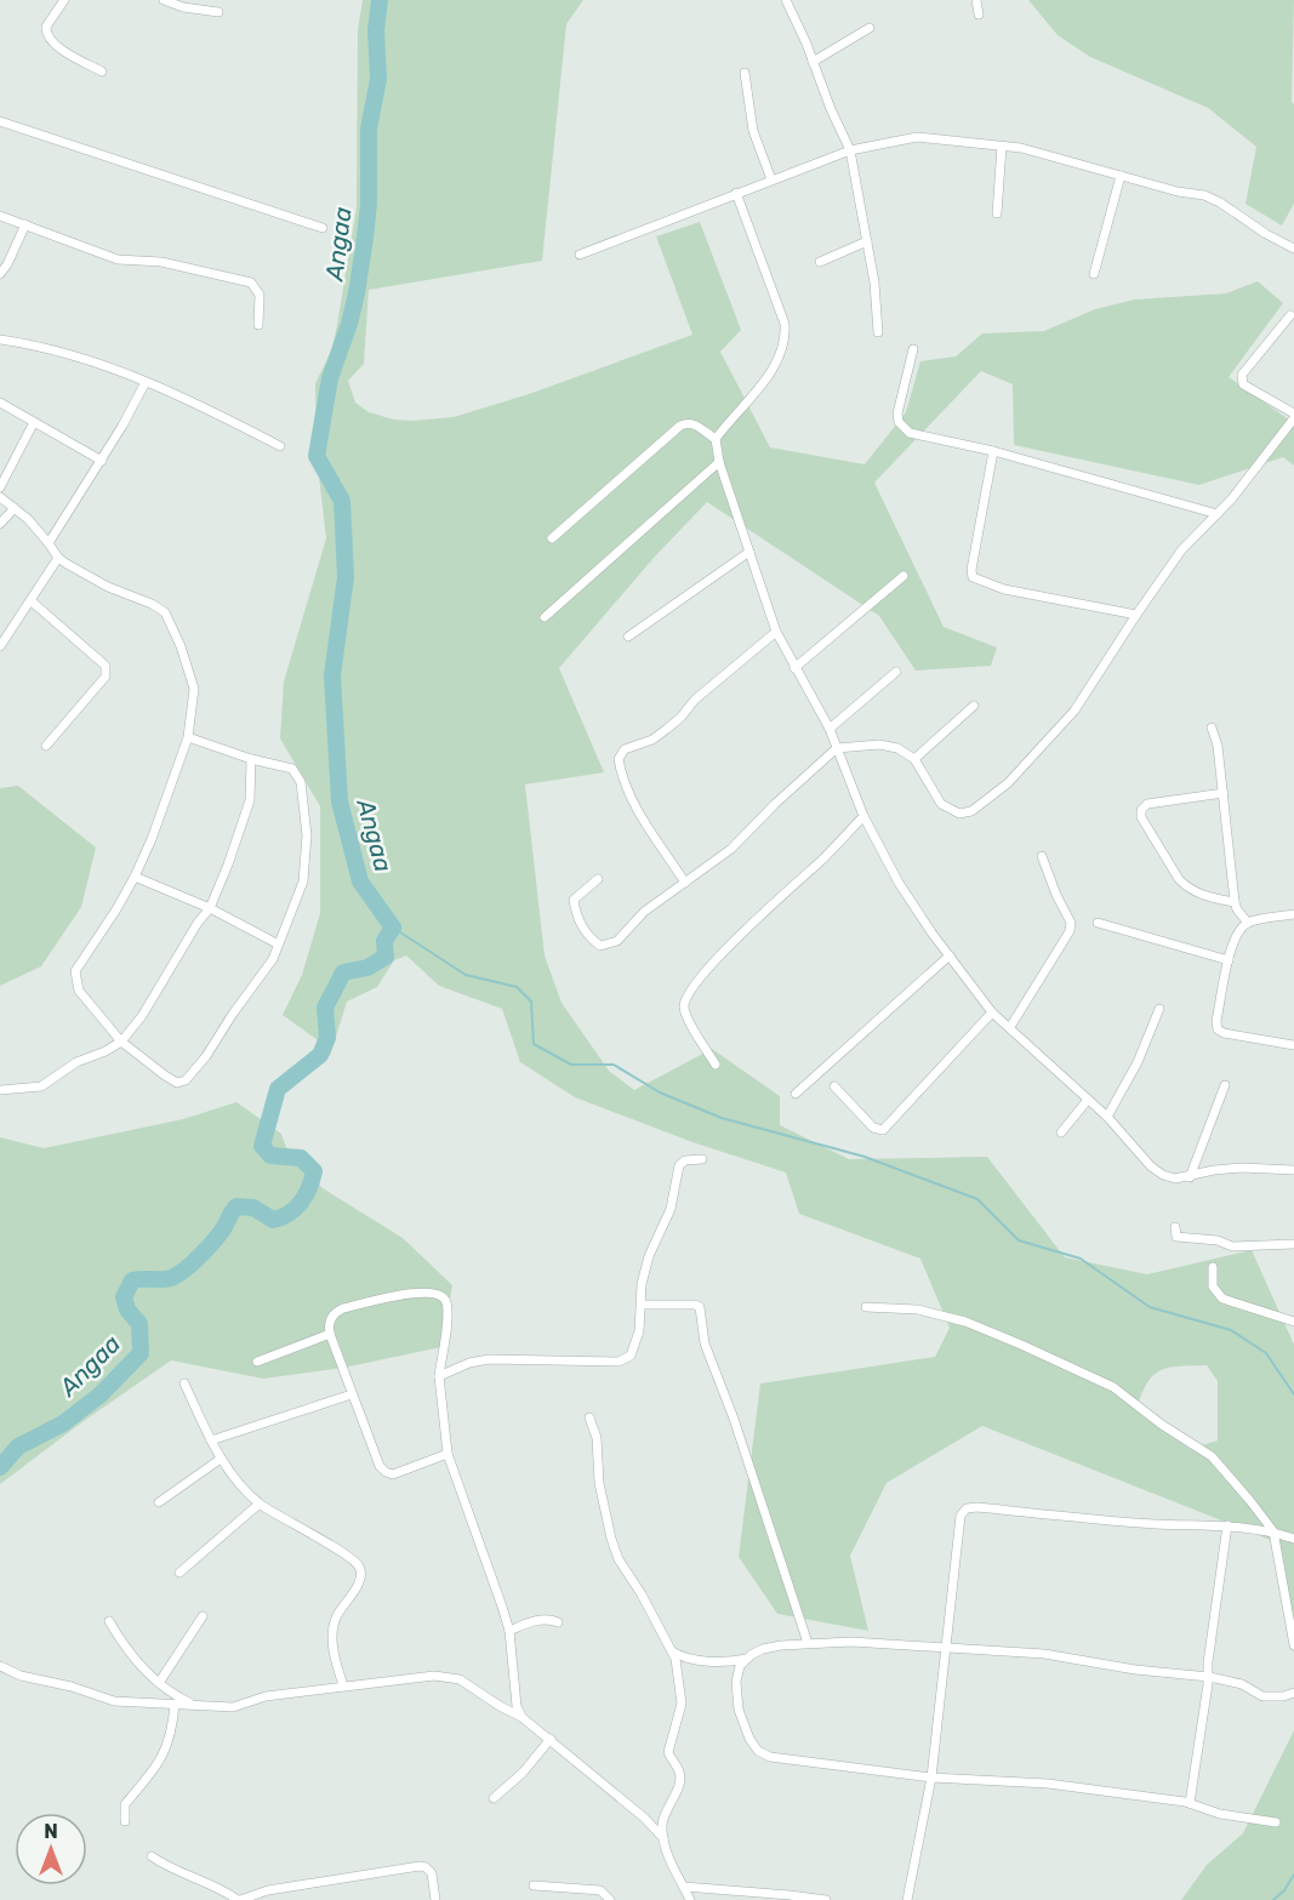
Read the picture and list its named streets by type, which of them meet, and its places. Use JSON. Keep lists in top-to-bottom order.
{
  "water": ["Angaa"],
  "north": "top"
}
